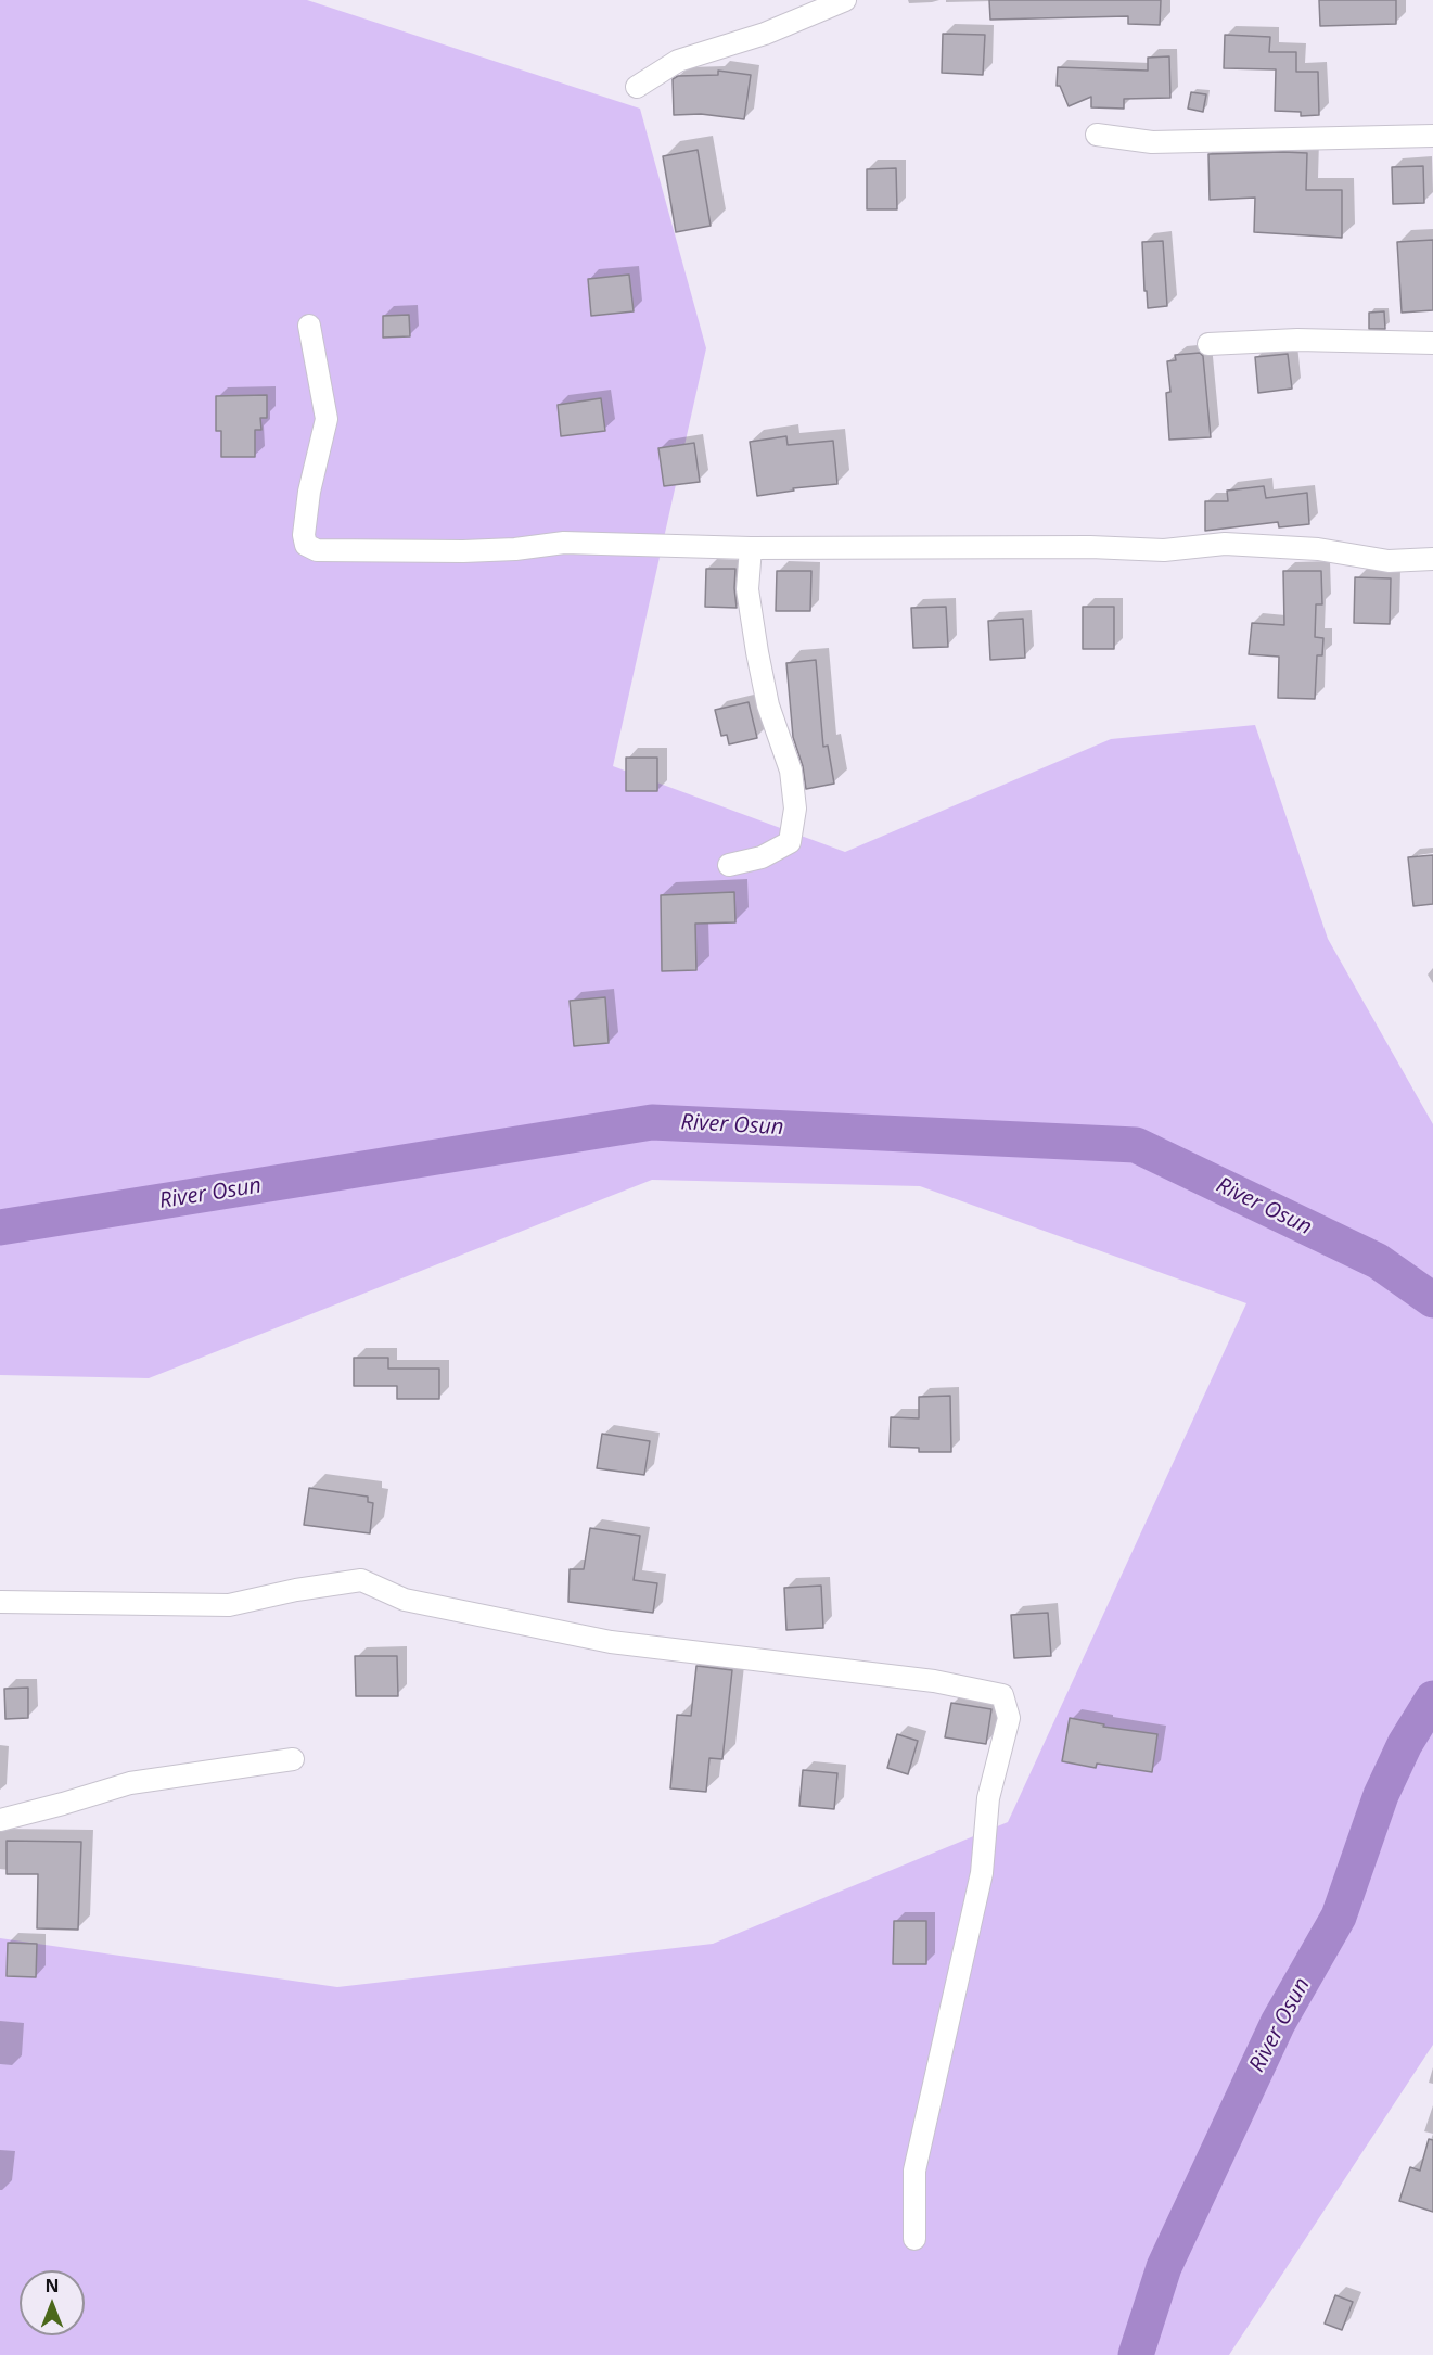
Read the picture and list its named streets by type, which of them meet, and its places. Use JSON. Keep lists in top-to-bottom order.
{
  "water": ["River Osun"],
  "north": "top"
}
